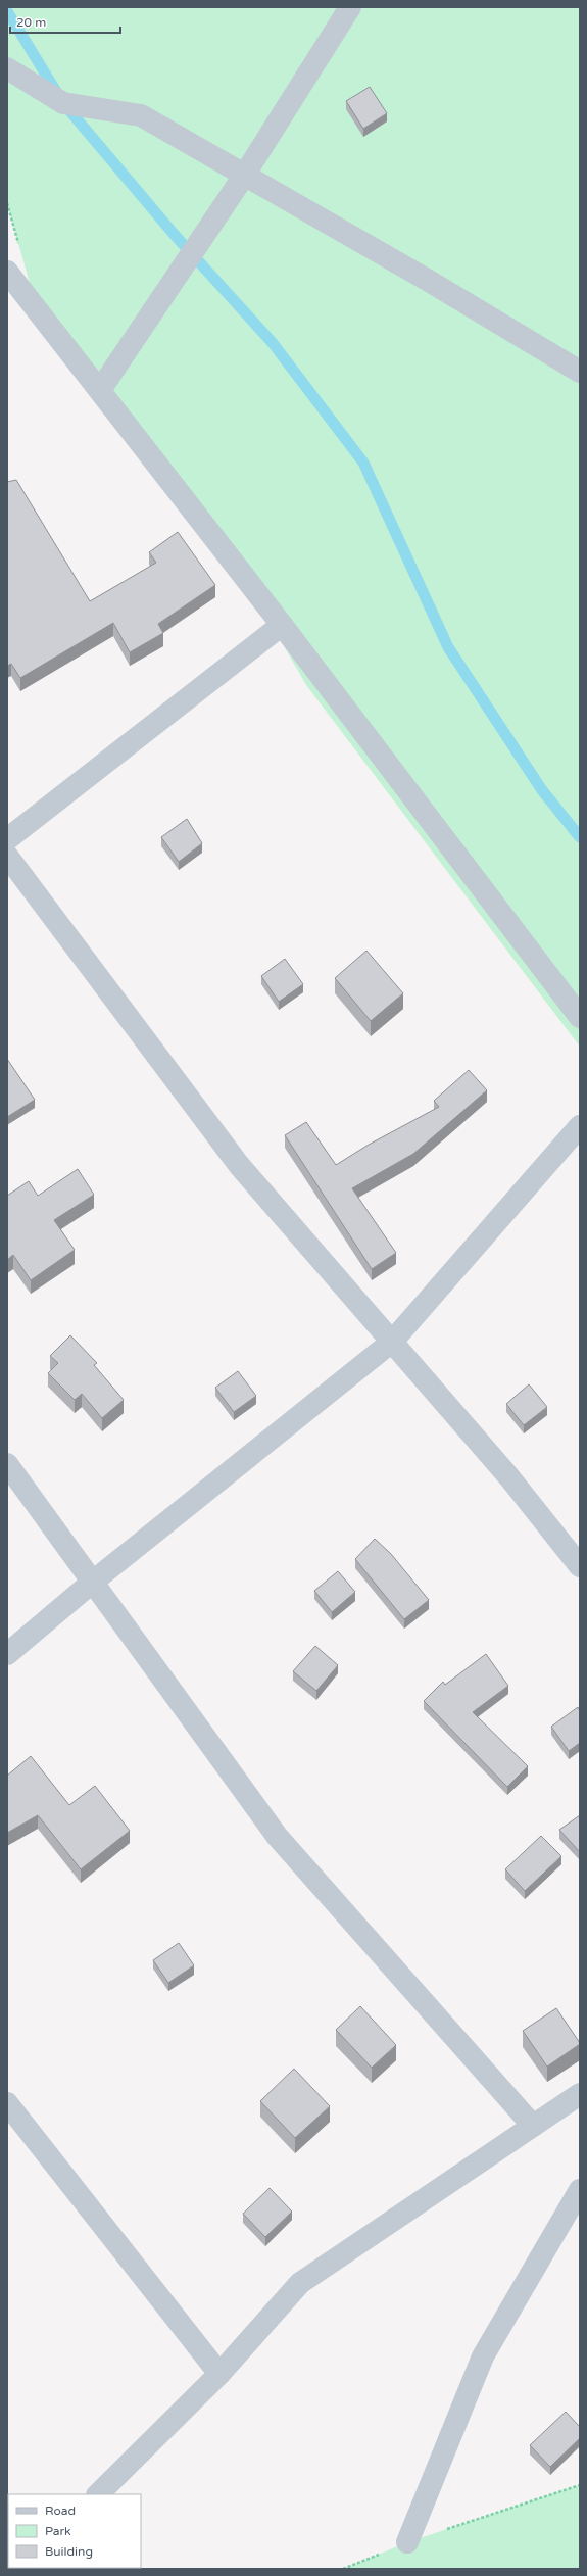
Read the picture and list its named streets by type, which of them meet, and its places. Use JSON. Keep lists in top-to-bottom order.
{
  "legend": ["Road", "Park", "Building"],
  "scale_bar": "20 m"
}
